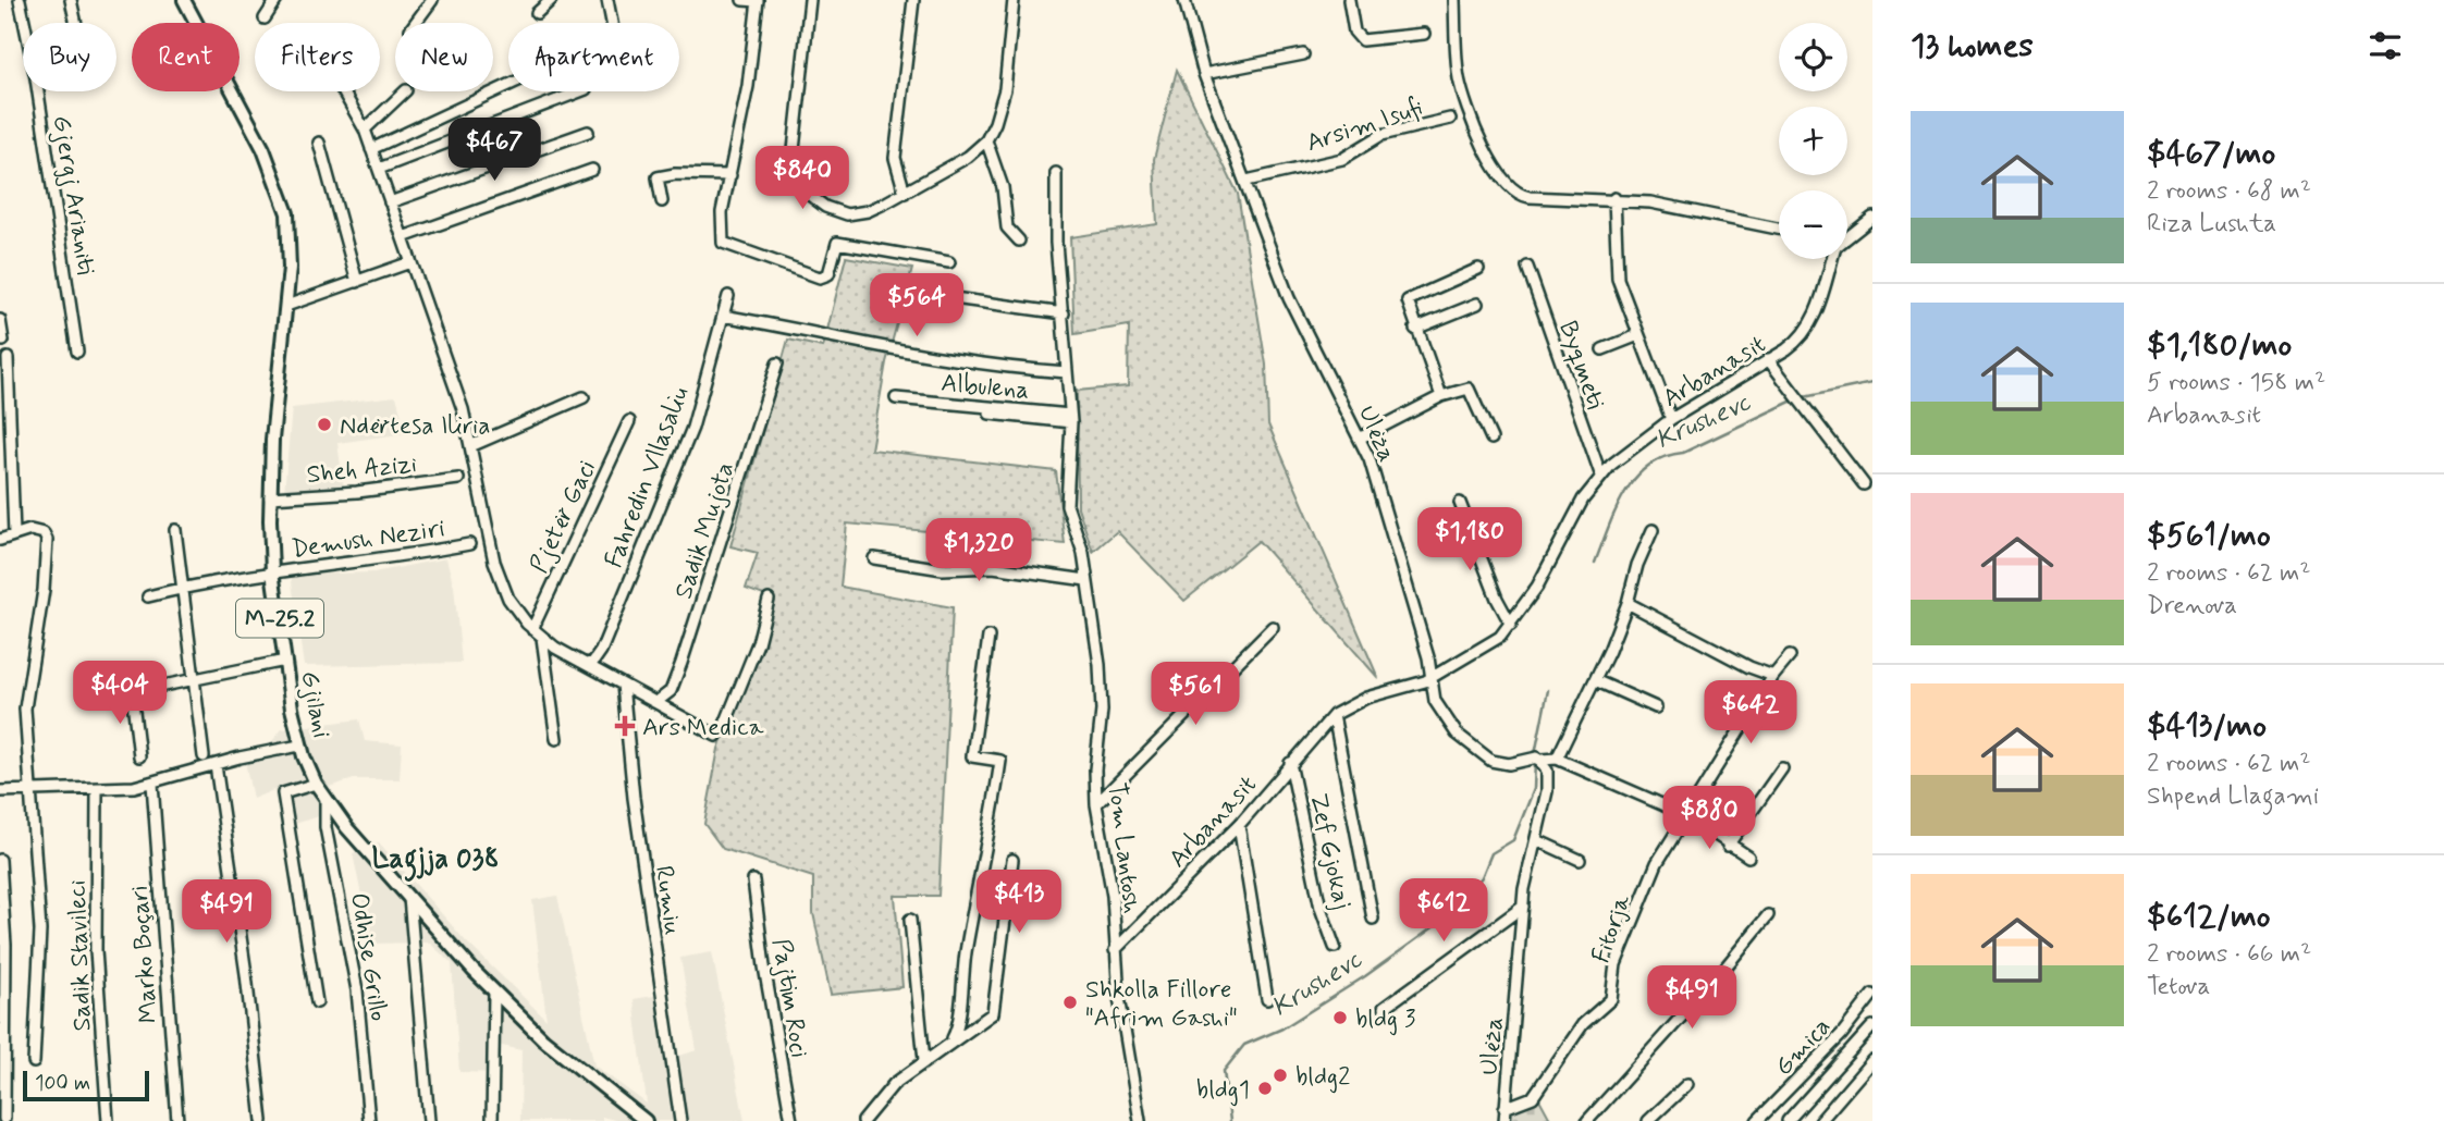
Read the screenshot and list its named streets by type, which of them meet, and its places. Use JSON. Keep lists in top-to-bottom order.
{
  "streets": {
    "main road": ["M-25.2", "Gjilani"],
    "street": [
      "Arsim Isufi",
      "Gjergj Arianiti",
      "Byqmeti",
      "Arbanasit",
      "Albulena",
      "Ulëza",
      "Sheh Azizi",
      "Fahredin Vllasaliu",
      "Pjetër Gaci",
      "Sadik Mujota",
      "Demush Neziri",
      "Tom Lantosh",
      "Zef Gjokaj",
      "Rumiu",
      "Fitorja",
      "Marko Boçari",
      "Sadik Stavileci",
      "Odhise Grillo",
      "Pajtim Roci",
      "Gmica"
    ]
  },
  "crossings": [
    ["Arsim Isufi", "Ulëza"],
    ["Byqmeti", "Arbanasit"],
    ["Arbanasit", "Ulëza"],
    ["Arbanasit", "Tom Lantosh"],
    ["Arbanasit", "Zef Gjokaj"],
    ["Albulena", "Tom Lantosh"],
    ["Ulëza", "Fitorja"],
    ["Sheh Azizi", "Gjilani"],
    ["Demush Neziri", "Gjilani"],
    ["Gjilani", "Odhise Grillo"]
  ],
  "districts": ["Lagjja 038"],
  "water": ["Krushevc"],
  "places": {
    "other": [
      "Ndërtesa Iliria",
      "Shkolla Fillore \"Afrim Gashi\"",
      "bldg 3",
      "bldg2",
      "bldg1"
    ],
    "health": ["Ars Medica"]
  },
  "scale_bar": "100 m",
  "page": {
    "heading": "13 homes",
    "map_buttons": ["+", "−"],
    "chip": [
      "Buy",
      "Rent",
      "Filters",
      "New",
      "Apartment"
    ],
    "list": [
      {
        "name": "$467/mo",
        "note": "2 rooms · 68 m² · Riza Lushta"
      },
      {
        "name": "$1,180/mo",
        "note": "5 rooms · 158 m² · Arbanasit"
      },
      {
        "name": "$561/mo",
        "note": "2 rooms · 62 m² · Drenova"
      },
      {
        "name": "$413/mo",
        "note": "2 rooms · 62 m² · Shpend Llagami"
      },
      {
        "name": "$612/mo",
        "note": "2 rooms · 66 m² · Tetova"
      }
    ],
    "price": [
      "$467",
      "$840",
      "$564",
      "$1,180",
      "$1,320",
      "$404",
      "$561",
      "$642",
      "$880",
      "$413",
      "$612",
      "$491",
      "$491"
    ],
    "scale": "100 m"
  }
}
